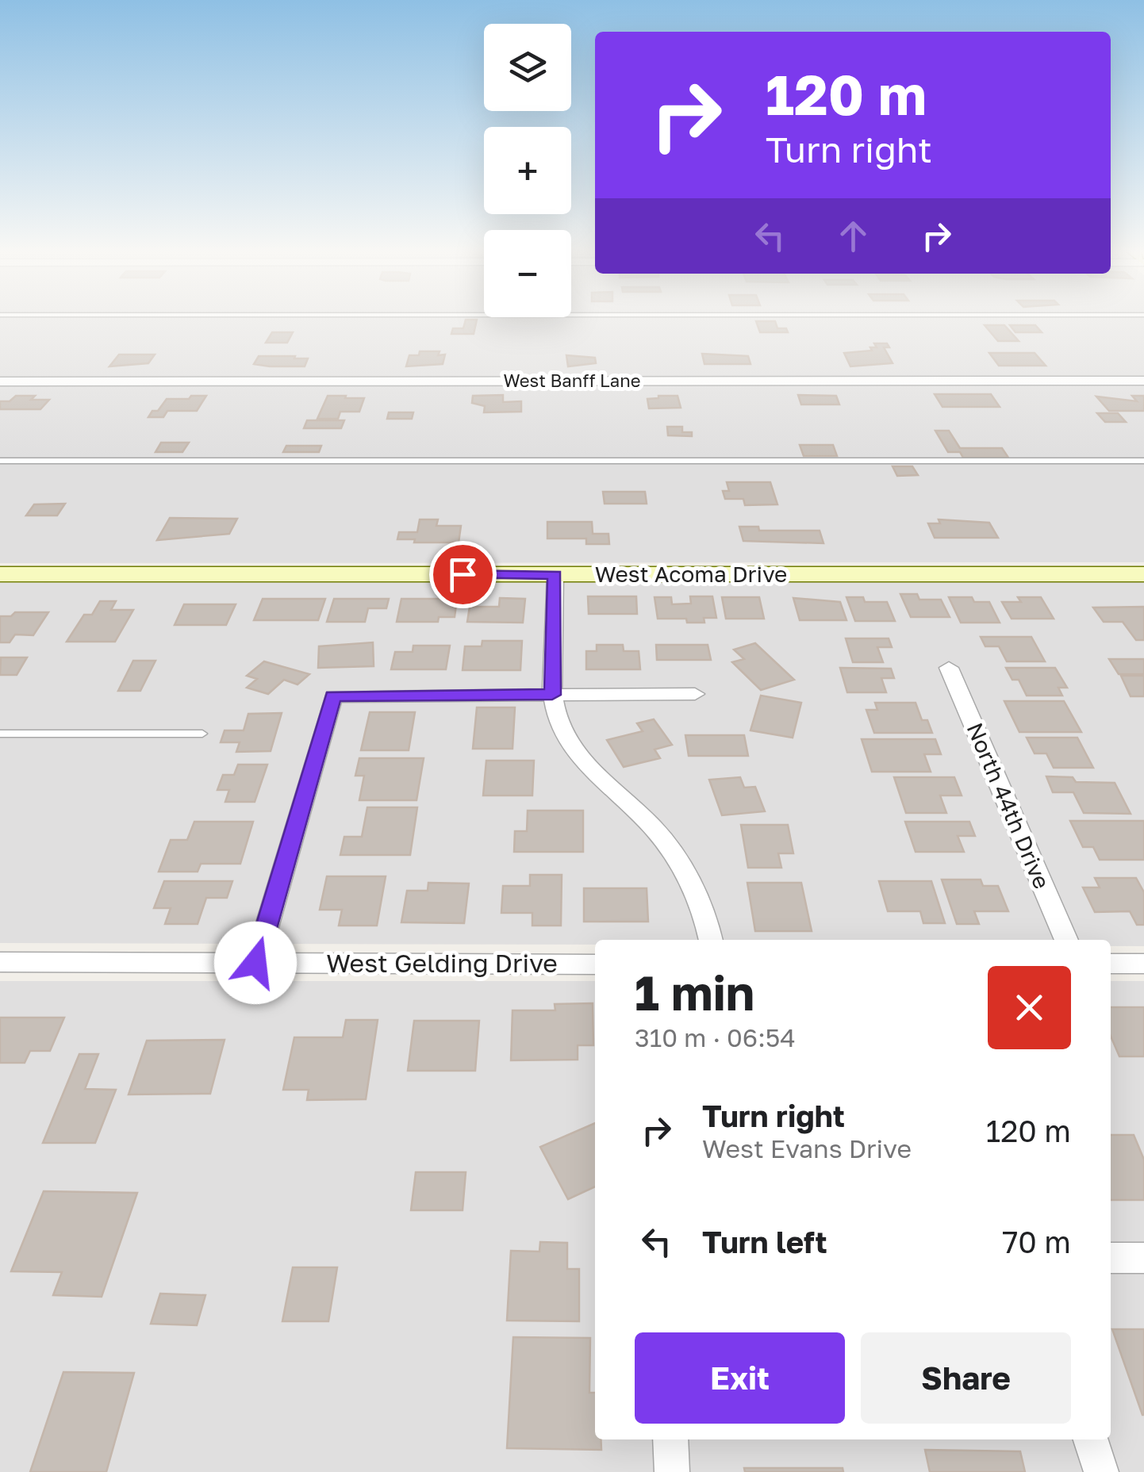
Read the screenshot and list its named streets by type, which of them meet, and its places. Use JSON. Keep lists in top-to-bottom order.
{
  "streets": {
    "street": [
      "West Banff Lane",
      "West Acoma Drive",
      "North 44th Drive",
      "West Gelding Drive"
    ]
  },
  "page": {
    "map_buttons": ["+", "−"],
    "turn": ["120 m", "Turn right"],
    "heading": ["1 min", "310 m · 06:54"],
    "list": [
      {
        "name": "Turn right",
        "note": "West Evans Drive",
        "value": "120 m"
      },
      {
        "name": "Turn left",
        "value": "70 m"
      }
    ],
    "buttons": ["Exit", "Share"]
  }
}
